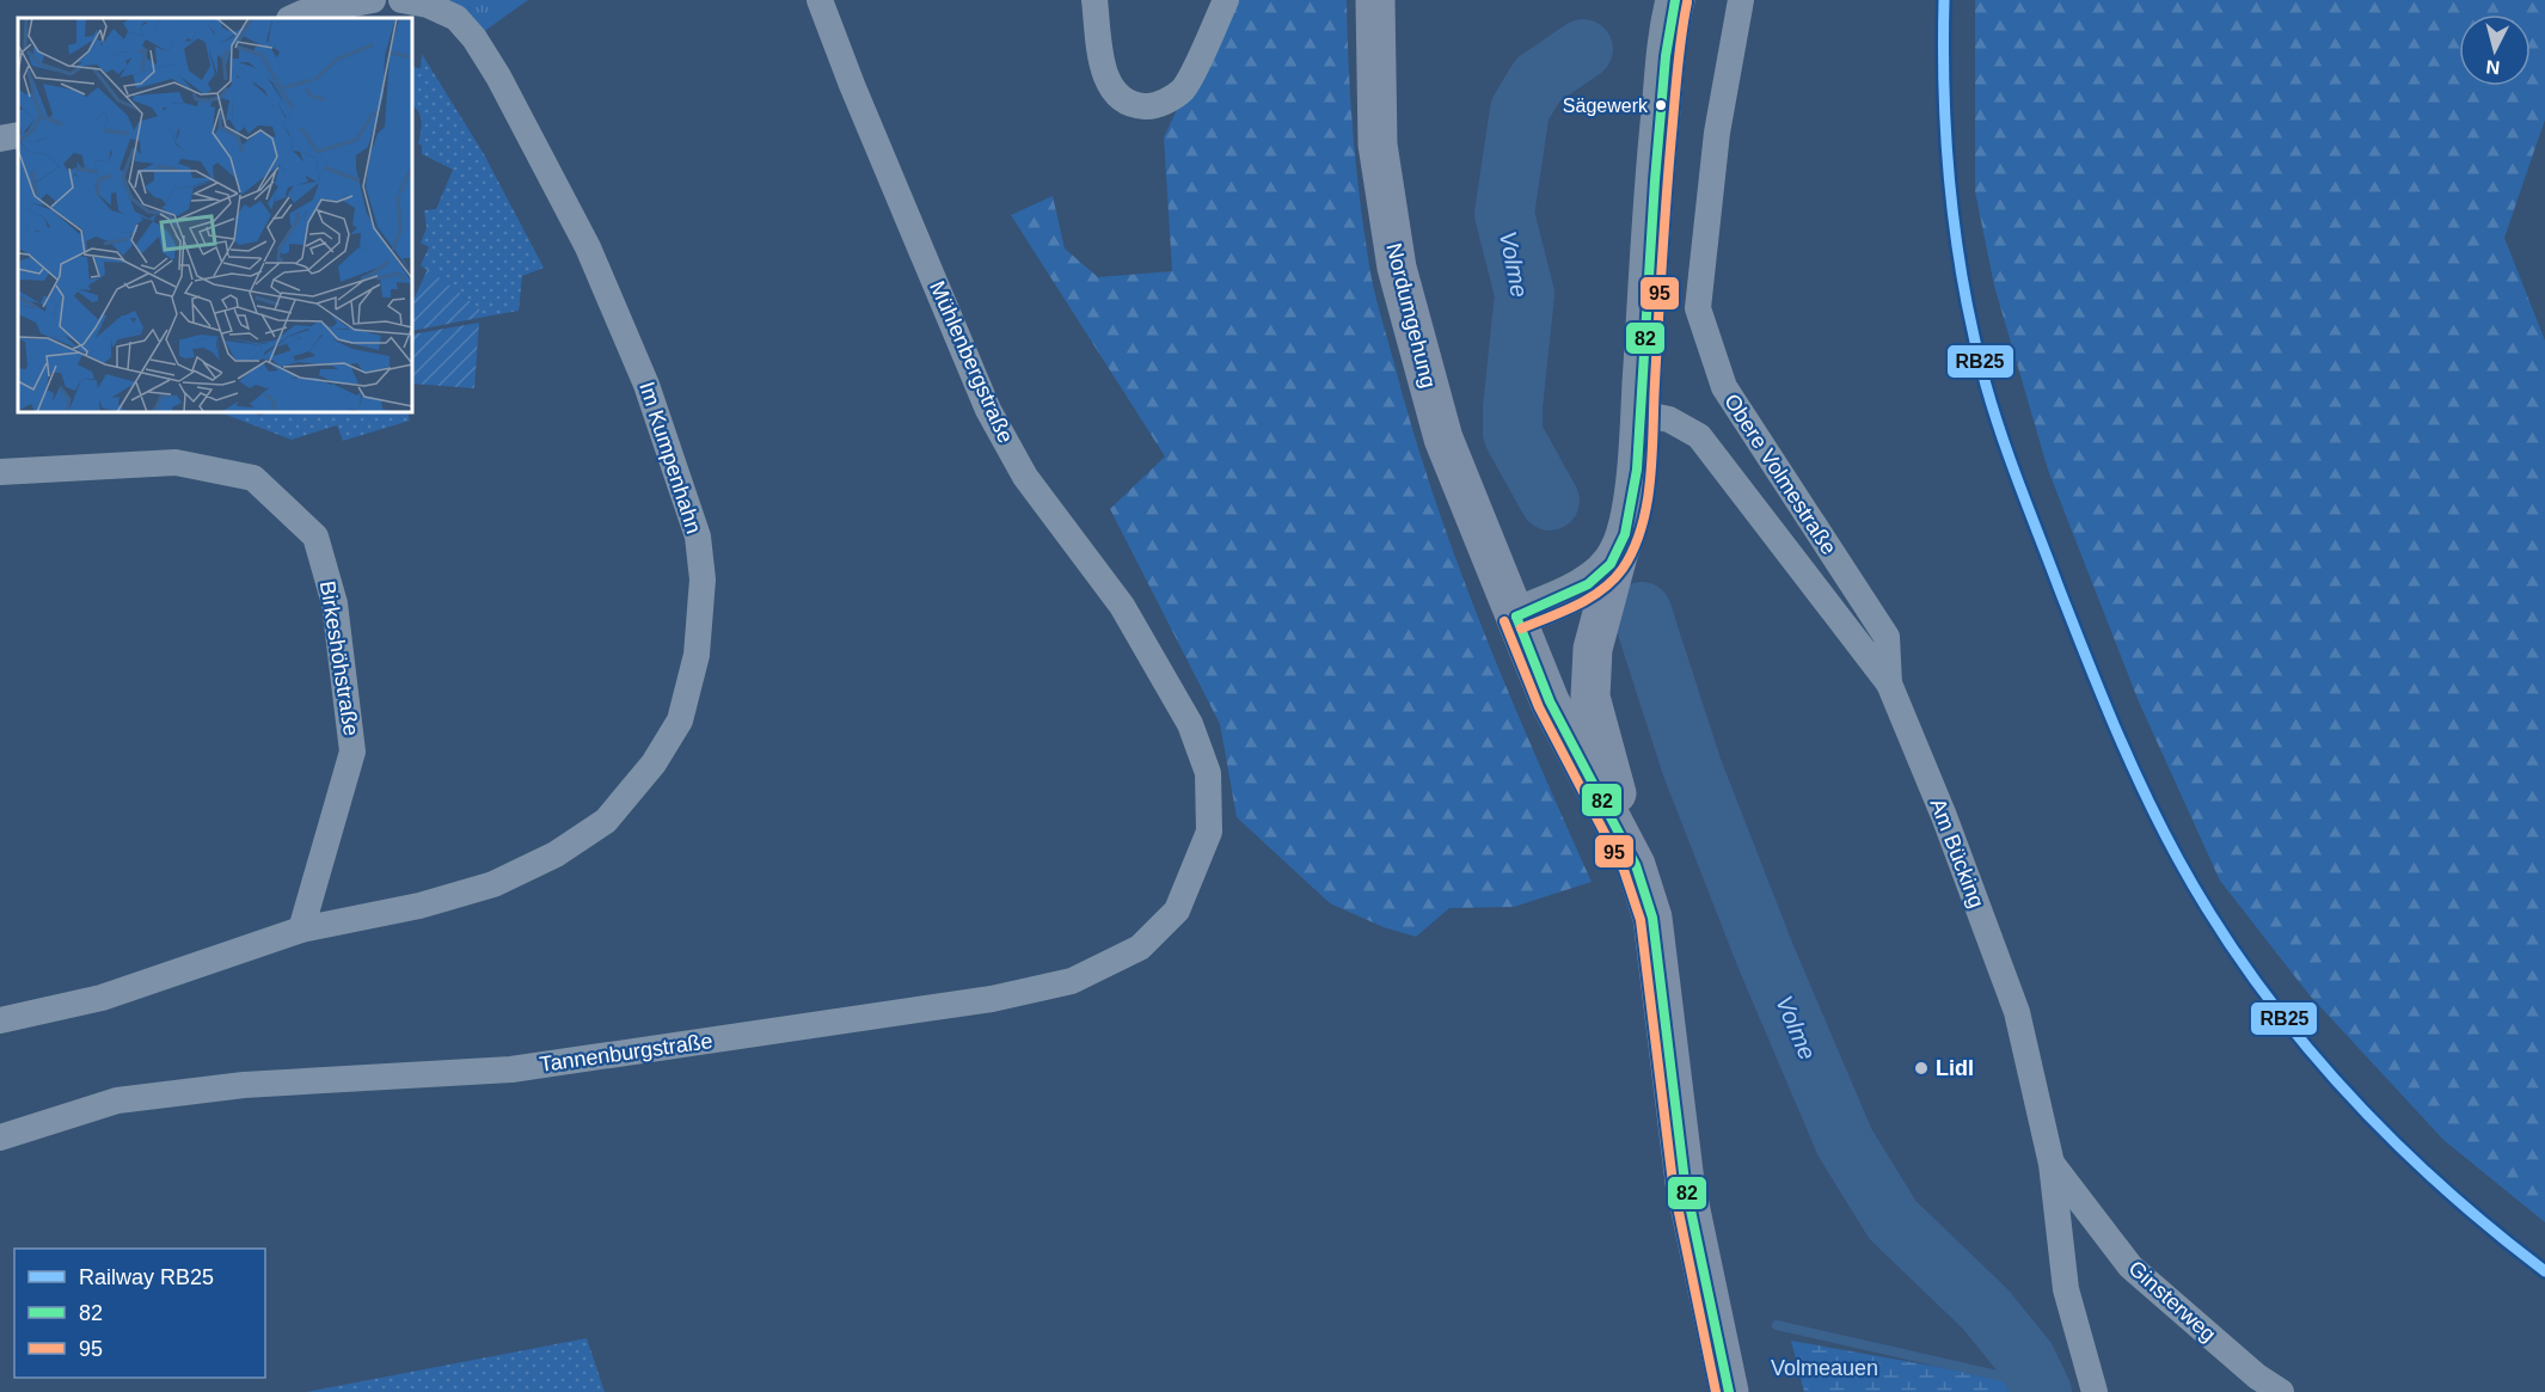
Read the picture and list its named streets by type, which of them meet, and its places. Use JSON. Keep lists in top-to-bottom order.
{
  "streets": {
    "main road": ["Nordumgehung"],
    "street": [
      "Mühlenbergstraße",
      "Im Kumpenhahn",
      "Obere Volmestraße",
      "Birkeshöhstraße",
      "Am Bücking",
      "Tannenburgstraße",
      "Ginsterweg"
    ]
  },
  "crossings": [
    ["Mühlenbergstraße", "Tannenburgstraße"],
    ["Im Kumpenhahn", "Birkeshöhstraße"],
    ["Obere Volmestraße", "Am Bücking"],
    ["Am Bücking", "Ginsterweg"]
  ],
  "water": ["Volme"],
  "parks": ["Volmeauen"],
  "places": ["Sägewerk", "Lidl"],
  "lines": ["rail line RB25", "transit line 82", "transit line 95"],
  "legend": ["Railway RB25", "82", "95"],
  "north": "bottom"
}
